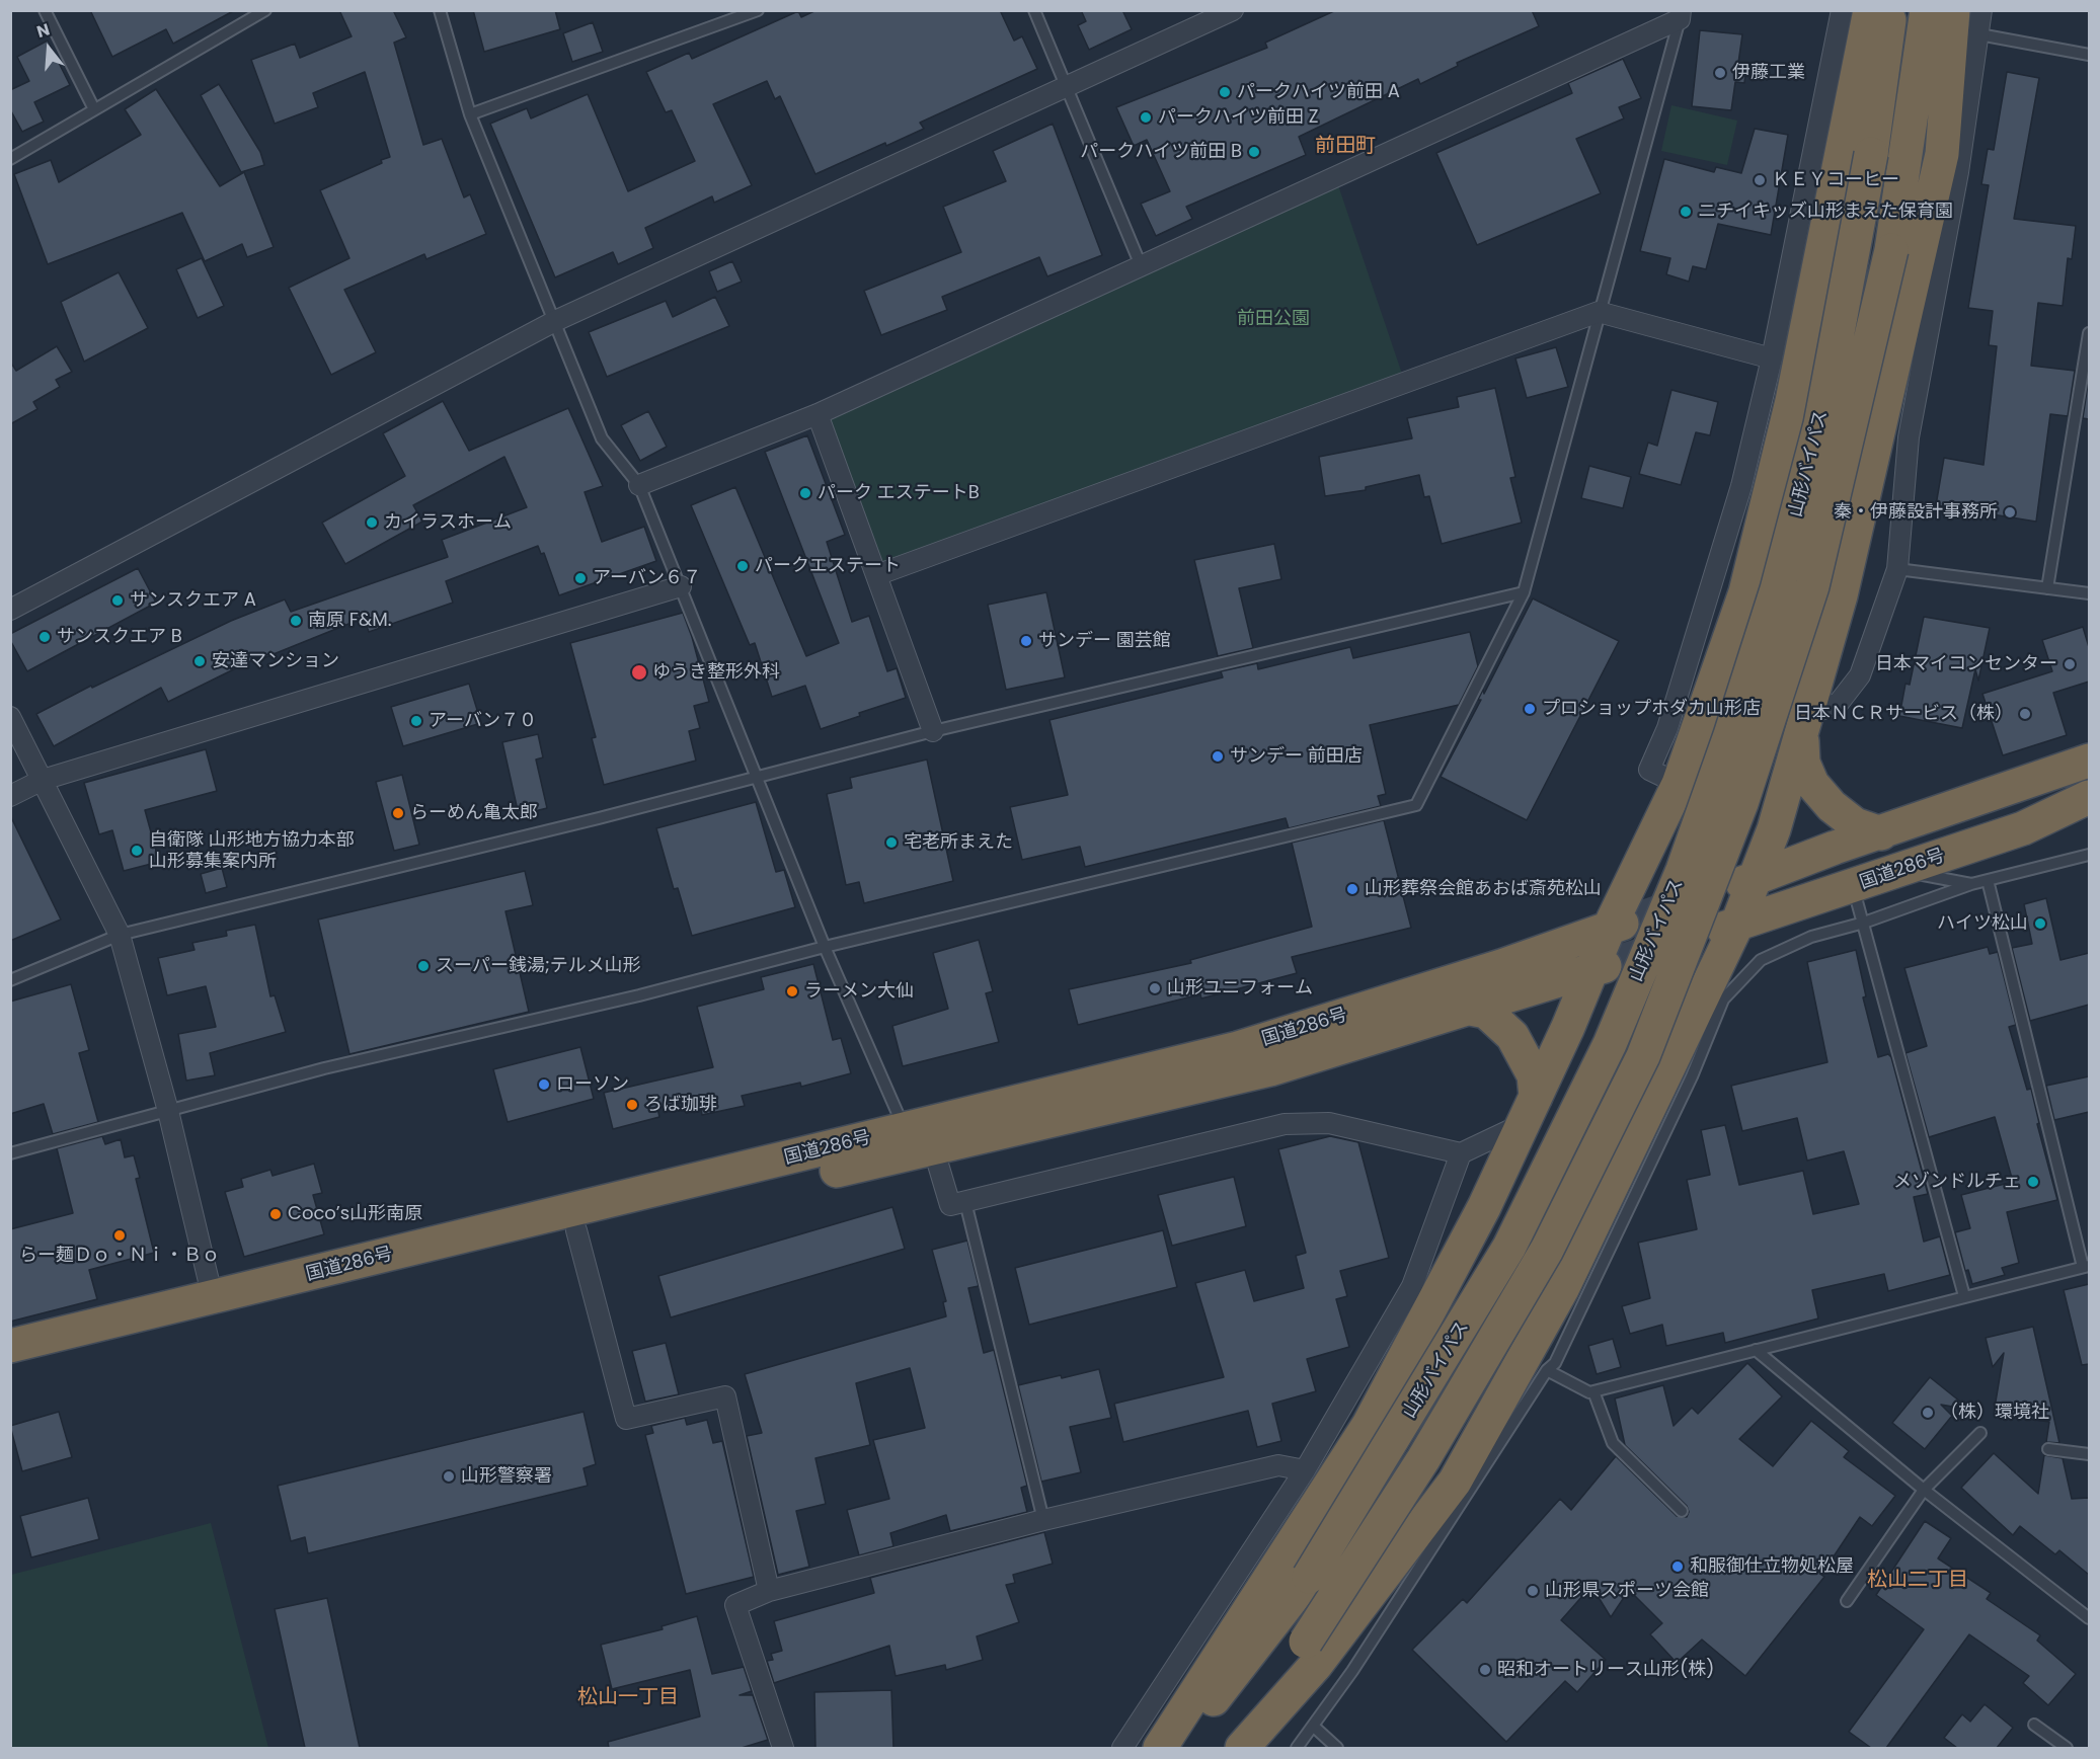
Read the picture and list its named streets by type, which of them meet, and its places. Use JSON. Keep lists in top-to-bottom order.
{
  "streets": {
    "highway": ["山形バイパス", "国道286号"]
  },
  "districts": ["前田町", "松山二丁目", "松山一丁目"],
  "parks": ["前田公園"],
  "places": [
    "伊藤工業",
    "パークハイツ前田 A",
    "パークハイツ前田 Z",
    "パークハイツ前田 B",
    "ＫＥＹコーヒー",
    "ニチイキッズ山形まえた保育園",
    "パーク エステートB",
    "秦・伊藤設計事務所",
    "カイラスホーム",
    "パークエステート",
    "アーバン６７",
    "サンスクエア A",
    "南原 F&M.",
    "サンスクエア B",
    "サンデー 園芸館",
    "安達マンション",
    "日本マイコンセンター",
    "ゆうき整形外科",
    "プロショップホダカ山形店",
    "日本ＮＣＲサービス（株）",
    "アーバン７０",
    "サンデー 前田店",
    "らーめん亀太郎",
    "宅老所まえた",
    "自衛隊 山形地方協力本部 山形募集案内所",
    "山形葬祭会館あおば斎苑松山",
    "ハイツ松山",
    "スーパー銭湯;テルメ山形",
    "山形ユニフォーム",
    "ラーメン大仙",
    "ローソン",
    "ろば珈琲",
    "メゾンドルチェ",
    "Coco’s山形南原",
    "らー麺Ｄｏ・Ｎｉ・Ｂｏ",
    "（株）環境社",
    "山形警察署",
    "和服御仕立物処松屋",
    "山形県スポーツ会館",
    "昭和オートリース山形(株)"
  ],
  "north": "top"
}
